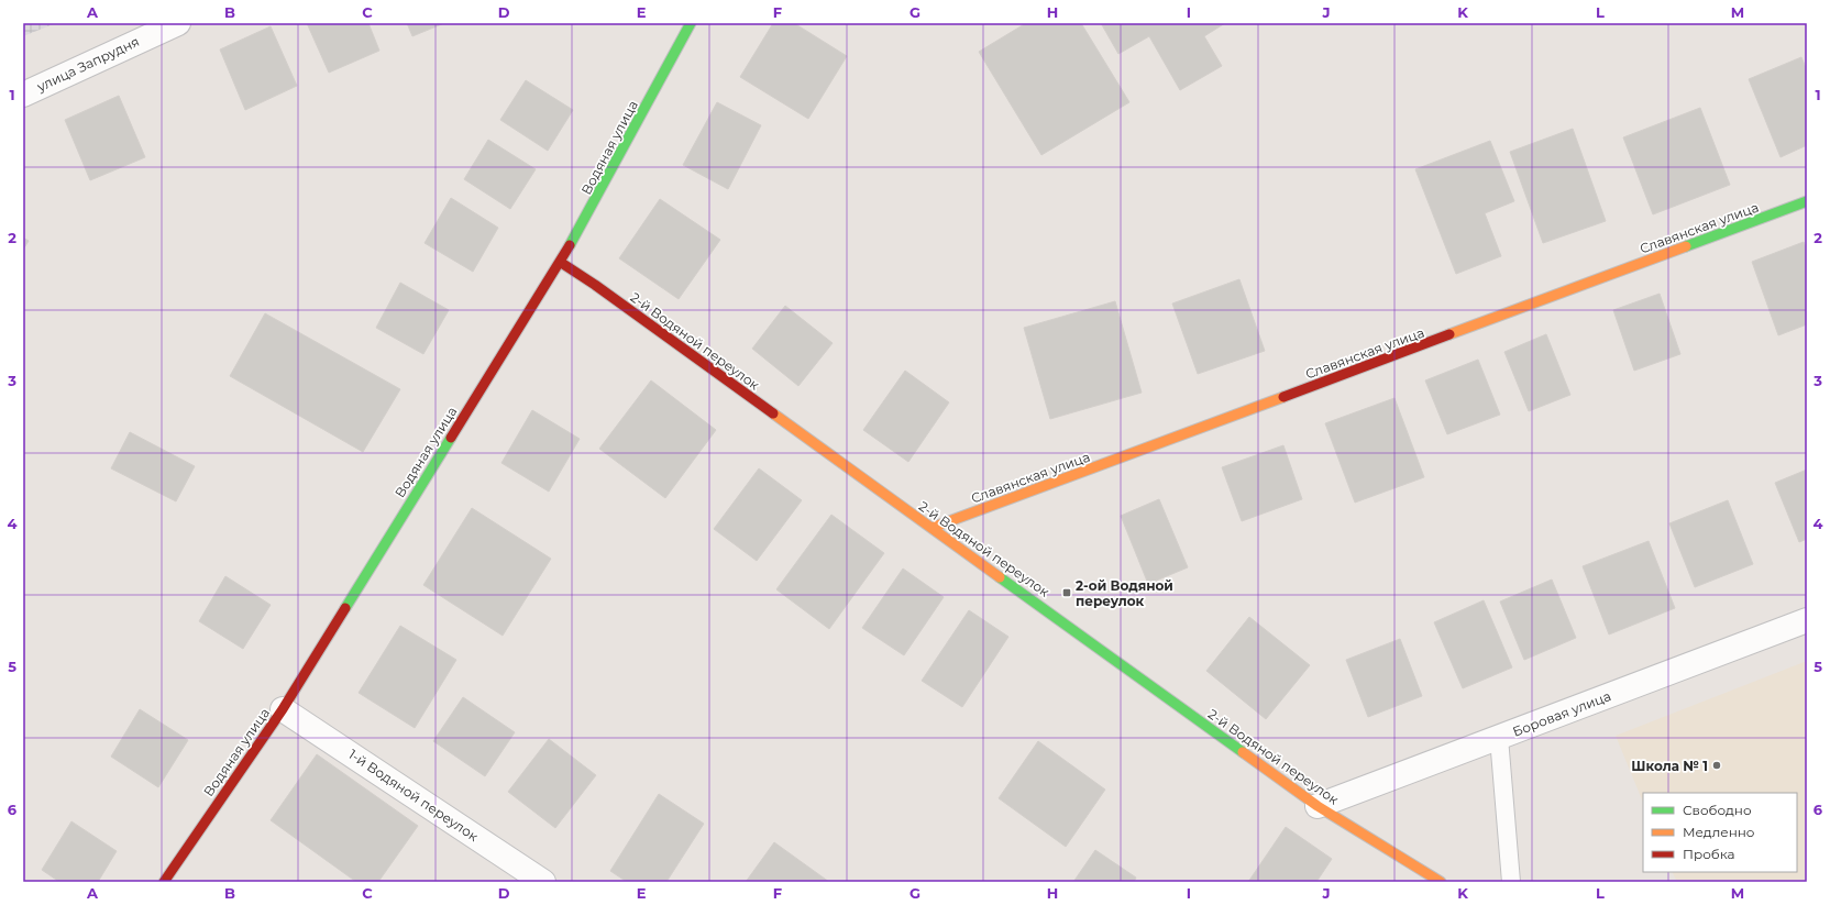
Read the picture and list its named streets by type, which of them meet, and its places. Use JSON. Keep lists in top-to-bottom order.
{
  "streets": {
    "street": [
      "улица Запрудня",
      "Водяная улица",
      "Славянская улица",
      "2-й Водяной переулок",
      "Боровая улица",
      "1-й Водяной переулок"
    ]
  },
  "crossings": [
    ["Водяная улица", "2-й Водяной переулок"],
    ["Водяная улица", "1-й Водяной переулок"],
    ["Славянская улица", "2-й Водяной переулок"],
    ["2-й Водяной переулок", "Боровая улица"]
  ],
  "places": {
    "transit": ["2-ой Водяной переулок"],
    "other": ["Школа № 1"]
  },
  "legend": ["Свободно", "Медленно", "Пробка"],
  "grid": {
    "columns": [
      "A",
      "B",
      "C",
      "D",
      "E",
      "F",
      "G",
      "H",
      "I",
      "J",
      "K",
      "L",
      "M"
    ],
    "rows": [
      "1",
      "2",
      "3",
      "4",
      "5",
      "6"
    ]
  }
}
